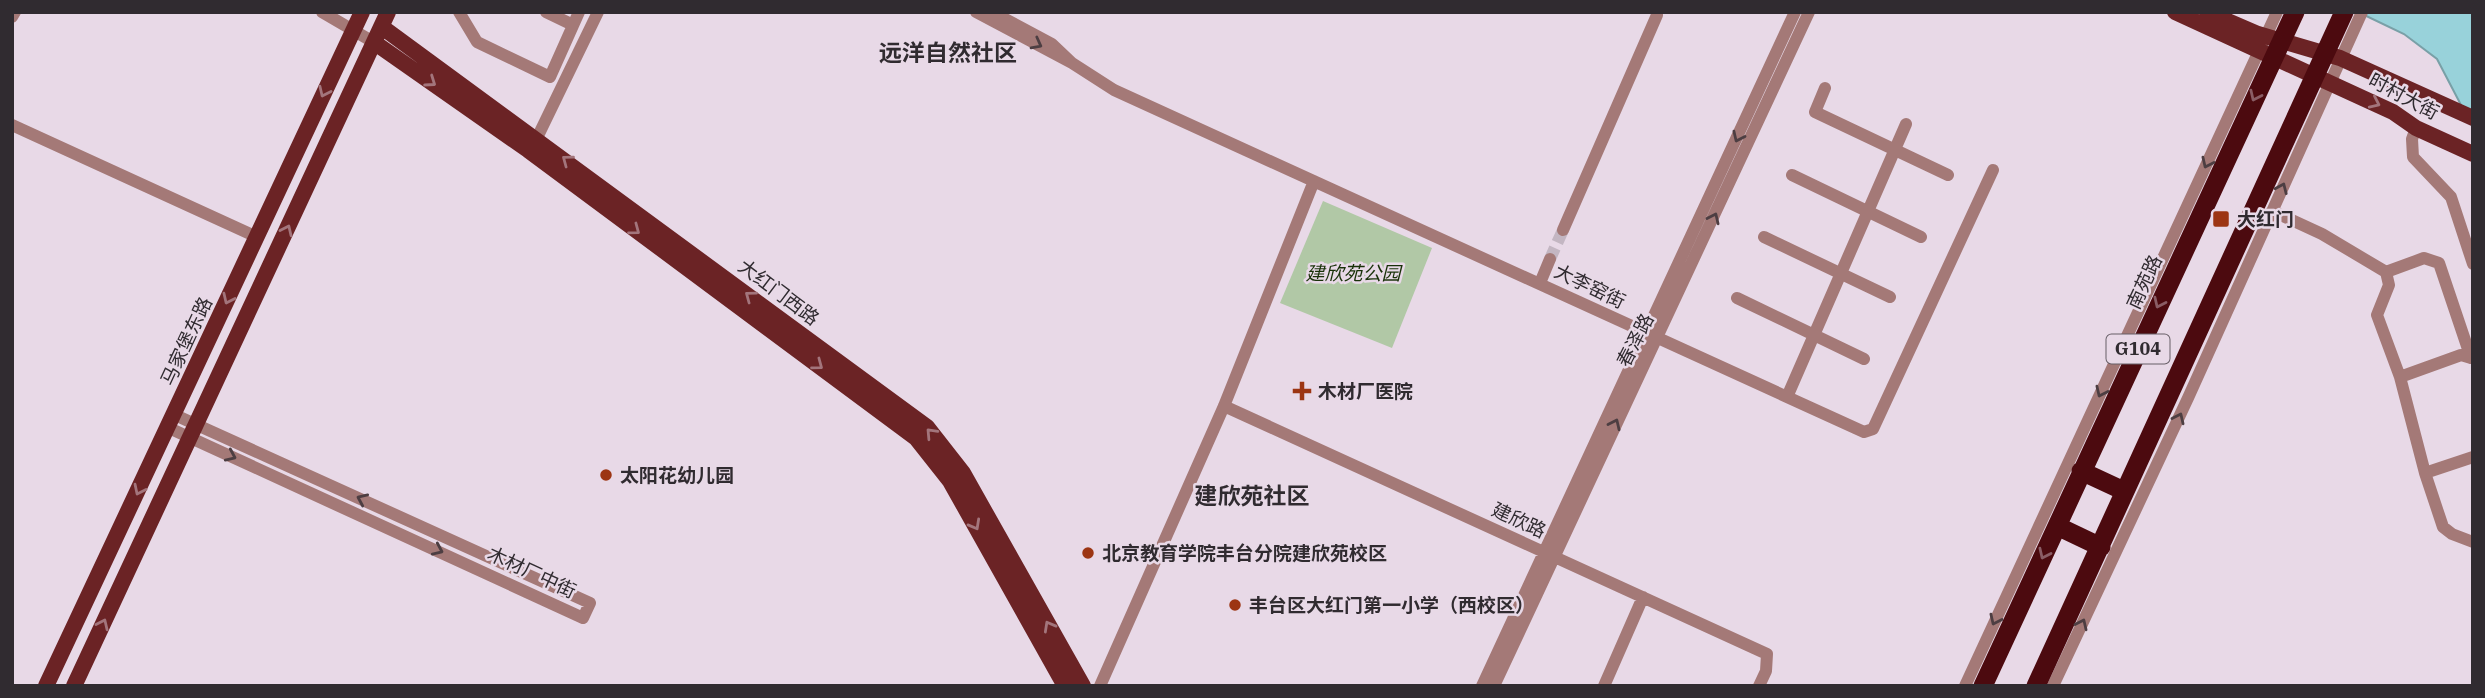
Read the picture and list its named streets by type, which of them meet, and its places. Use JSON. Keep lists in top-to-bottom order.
{
  "streets": {
    "highway": ["南苑路", "G104"],
    "main road": ["时村大街", "大红门西路", "马家堡东路"],
    "street": [
      "大李窑街",
      "春泽路",
      "建欣路",
      "木材厂中街"
    ]
  },
  "crossings": [
    ["时村大街", "南苑路"],
    ["时村大街", "G104"],
    ["大李窑街", "春泽路"],
    ["大红门西路", "马家堡东路"],
    ["春泽路", "建欣路"],
    ["马家堡东路", "木材厂中街"]
  ],
  "districts": ["远洋自然社区", "建欣苑社区"],
  "parks": ["建欣苑公园"],
  "places": {
    "transit": ["大红门"],
    "health": ["木材厂医院"],
    "other": ["太阳花幼儿园", "北京教育学院丰台分院建欣苑校区", "丰台区大红门第一小学（西校区）"]
  }
}
